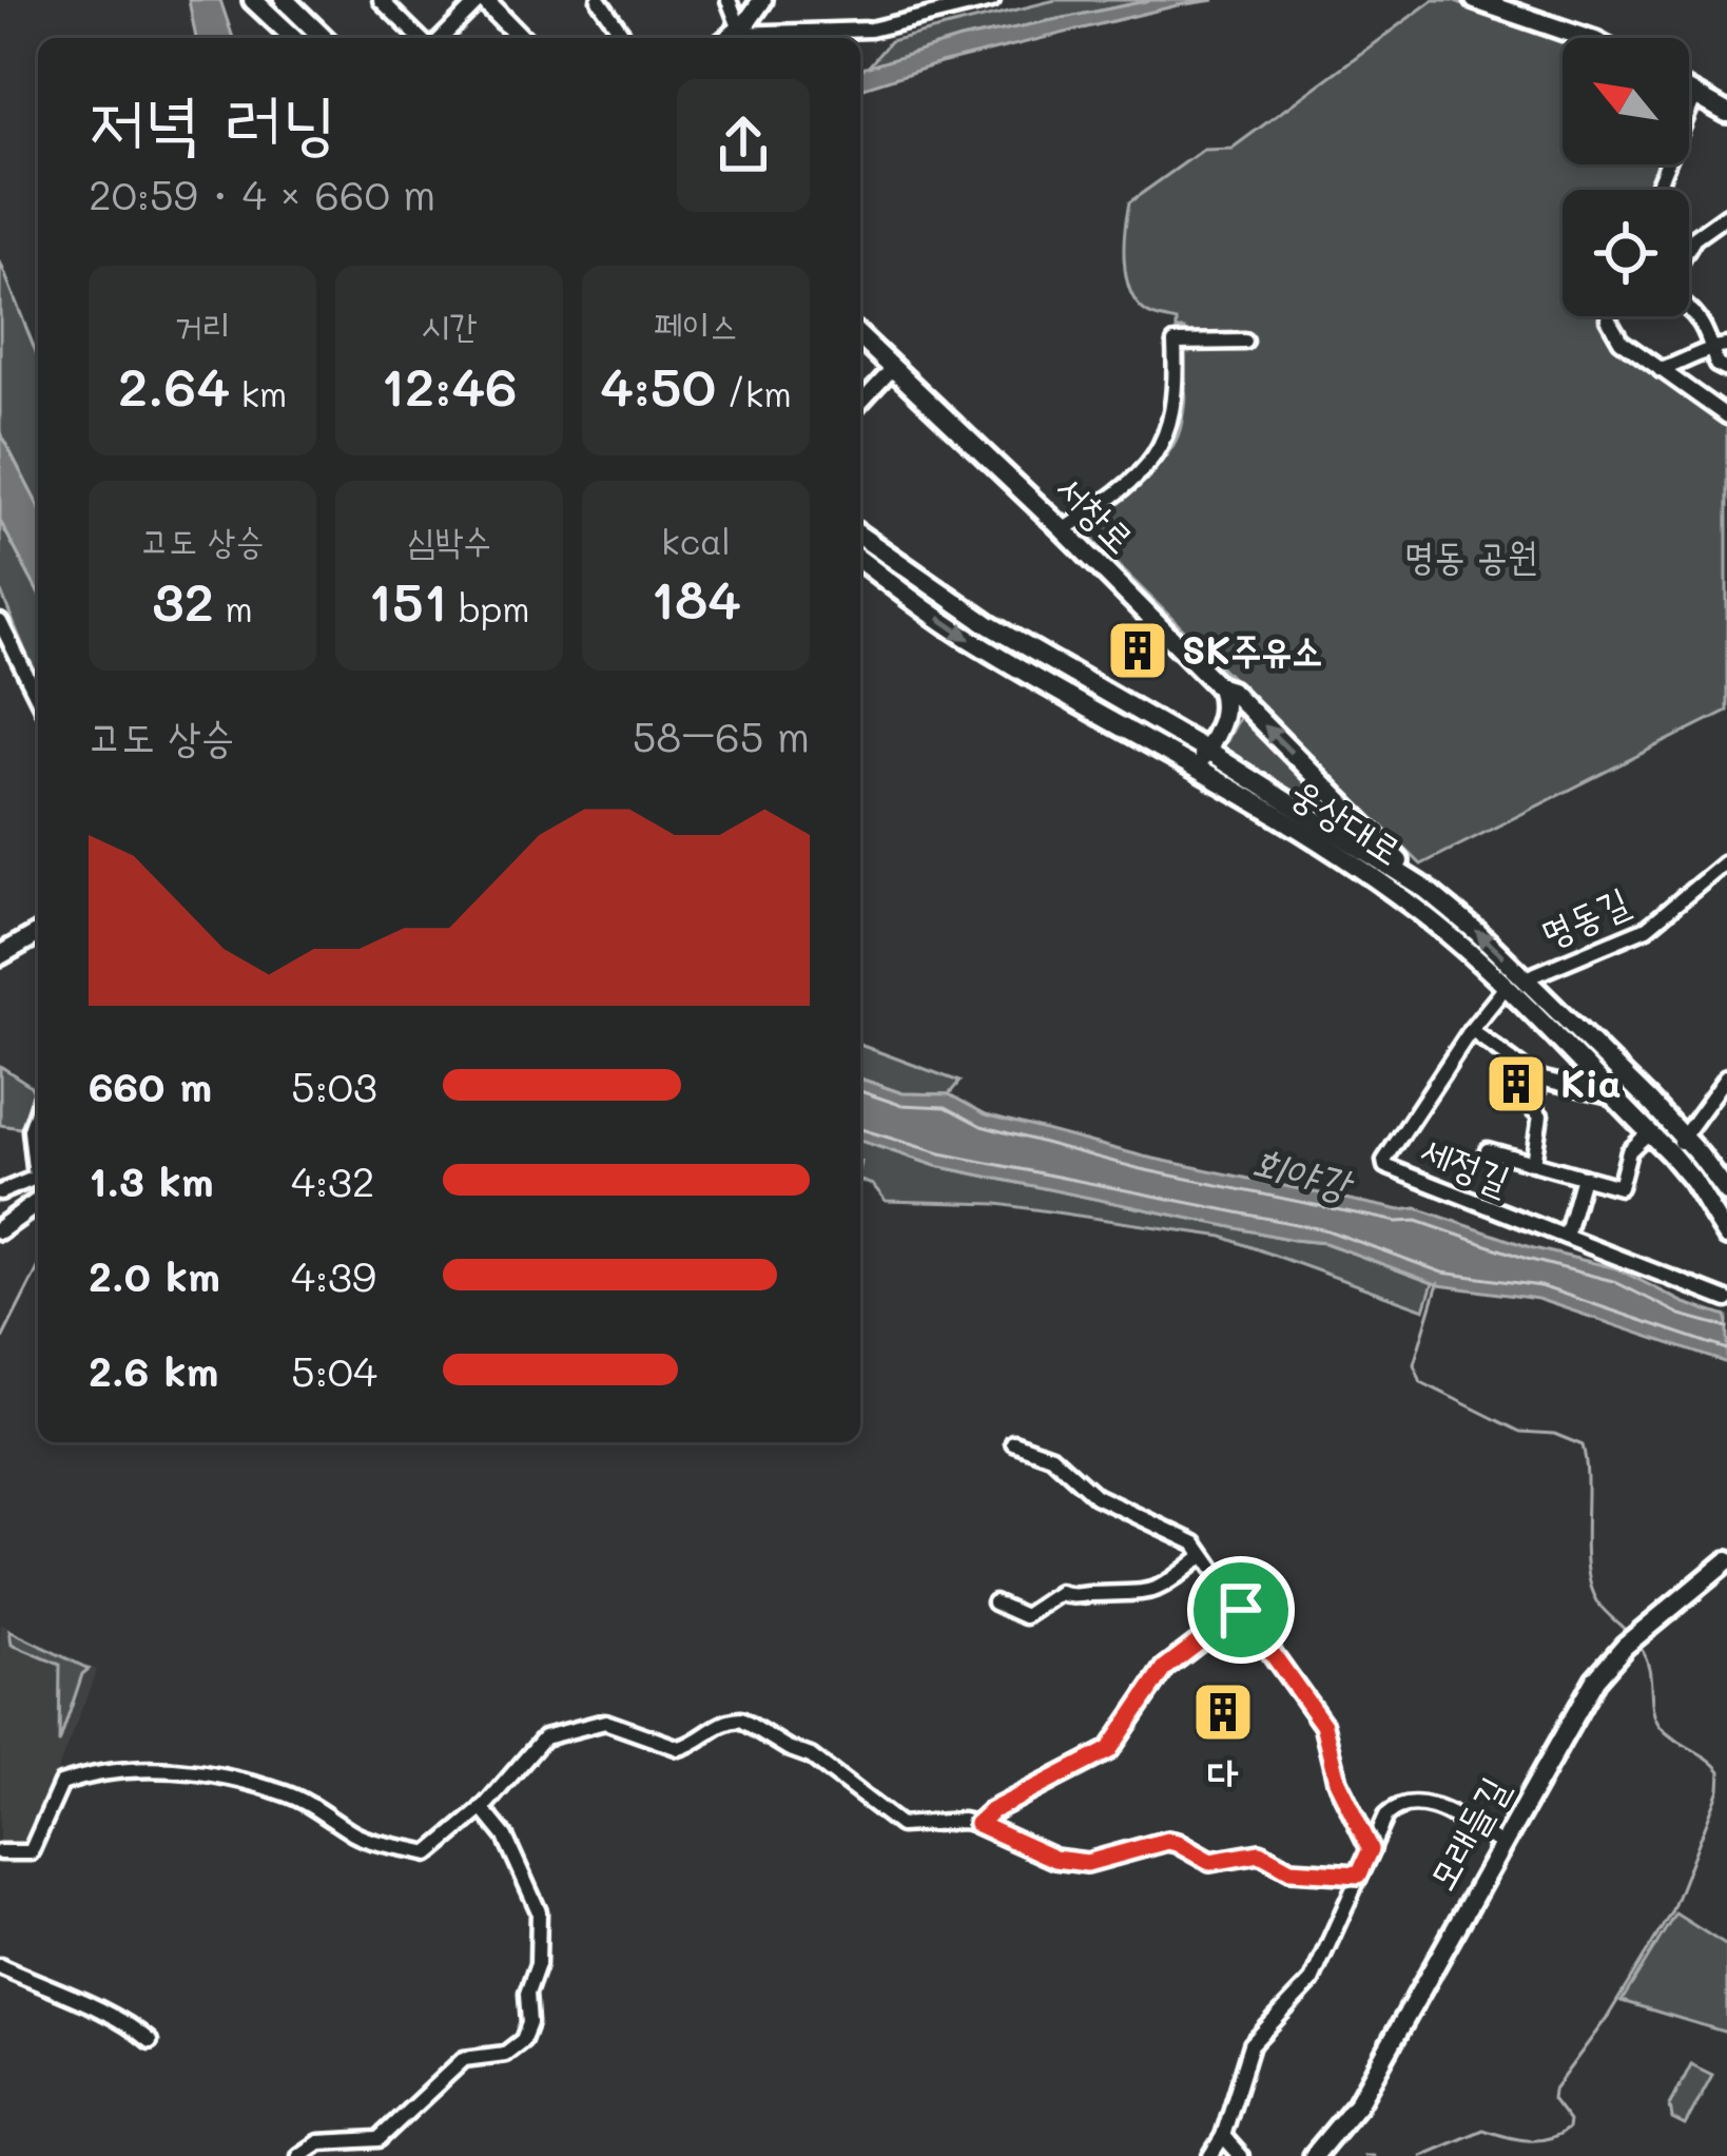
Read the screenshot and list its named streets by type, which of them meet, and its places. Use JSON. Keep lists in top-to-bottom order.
{
  "streets": {
    "main road": ["서창로", "웅상대로", "모래들길"],
    "street": ["명동길", "세정길"]
  },
  "crossings": [
    ["서창로", "웅상대로"],
    ["웅상대로", "명동길"],
    ["웅상대로", "세정길"]
  ],
  "one_way": ["서창로"],
  "water": ["회야강"],
  "parks": ["명동 공원"],
  "places": {
    "building": ["SK주유소", "Kia", "다"]
  },
  "north": "top left",
  "page": {
    "heading": ["저녁 러닝", "20:59 · 4 × 660 m"],
    "stats": [
      ["거리", "2.64 km"],
      ["시간", "12:46"],
      ["페이스", "4:50 /km"],
      ["고도 상승", "32 m"],
      ["심박수", "151 bpm"],
      ["kcal", "184"]
    ],
    "chart": ["고도 상승", "58–65 m"],
    "list": [
      {
        "name": "660 m",
        "note": "5:03"
      },
      {
        "name": "1.3 km",
        "note": "4:32"
      },
      {
        "name": "2.0 km",
        "note": "4:39"
      },
      {
        "name": "2.6 km",
        "note": "5:04"
      }
    ]
  }
}
